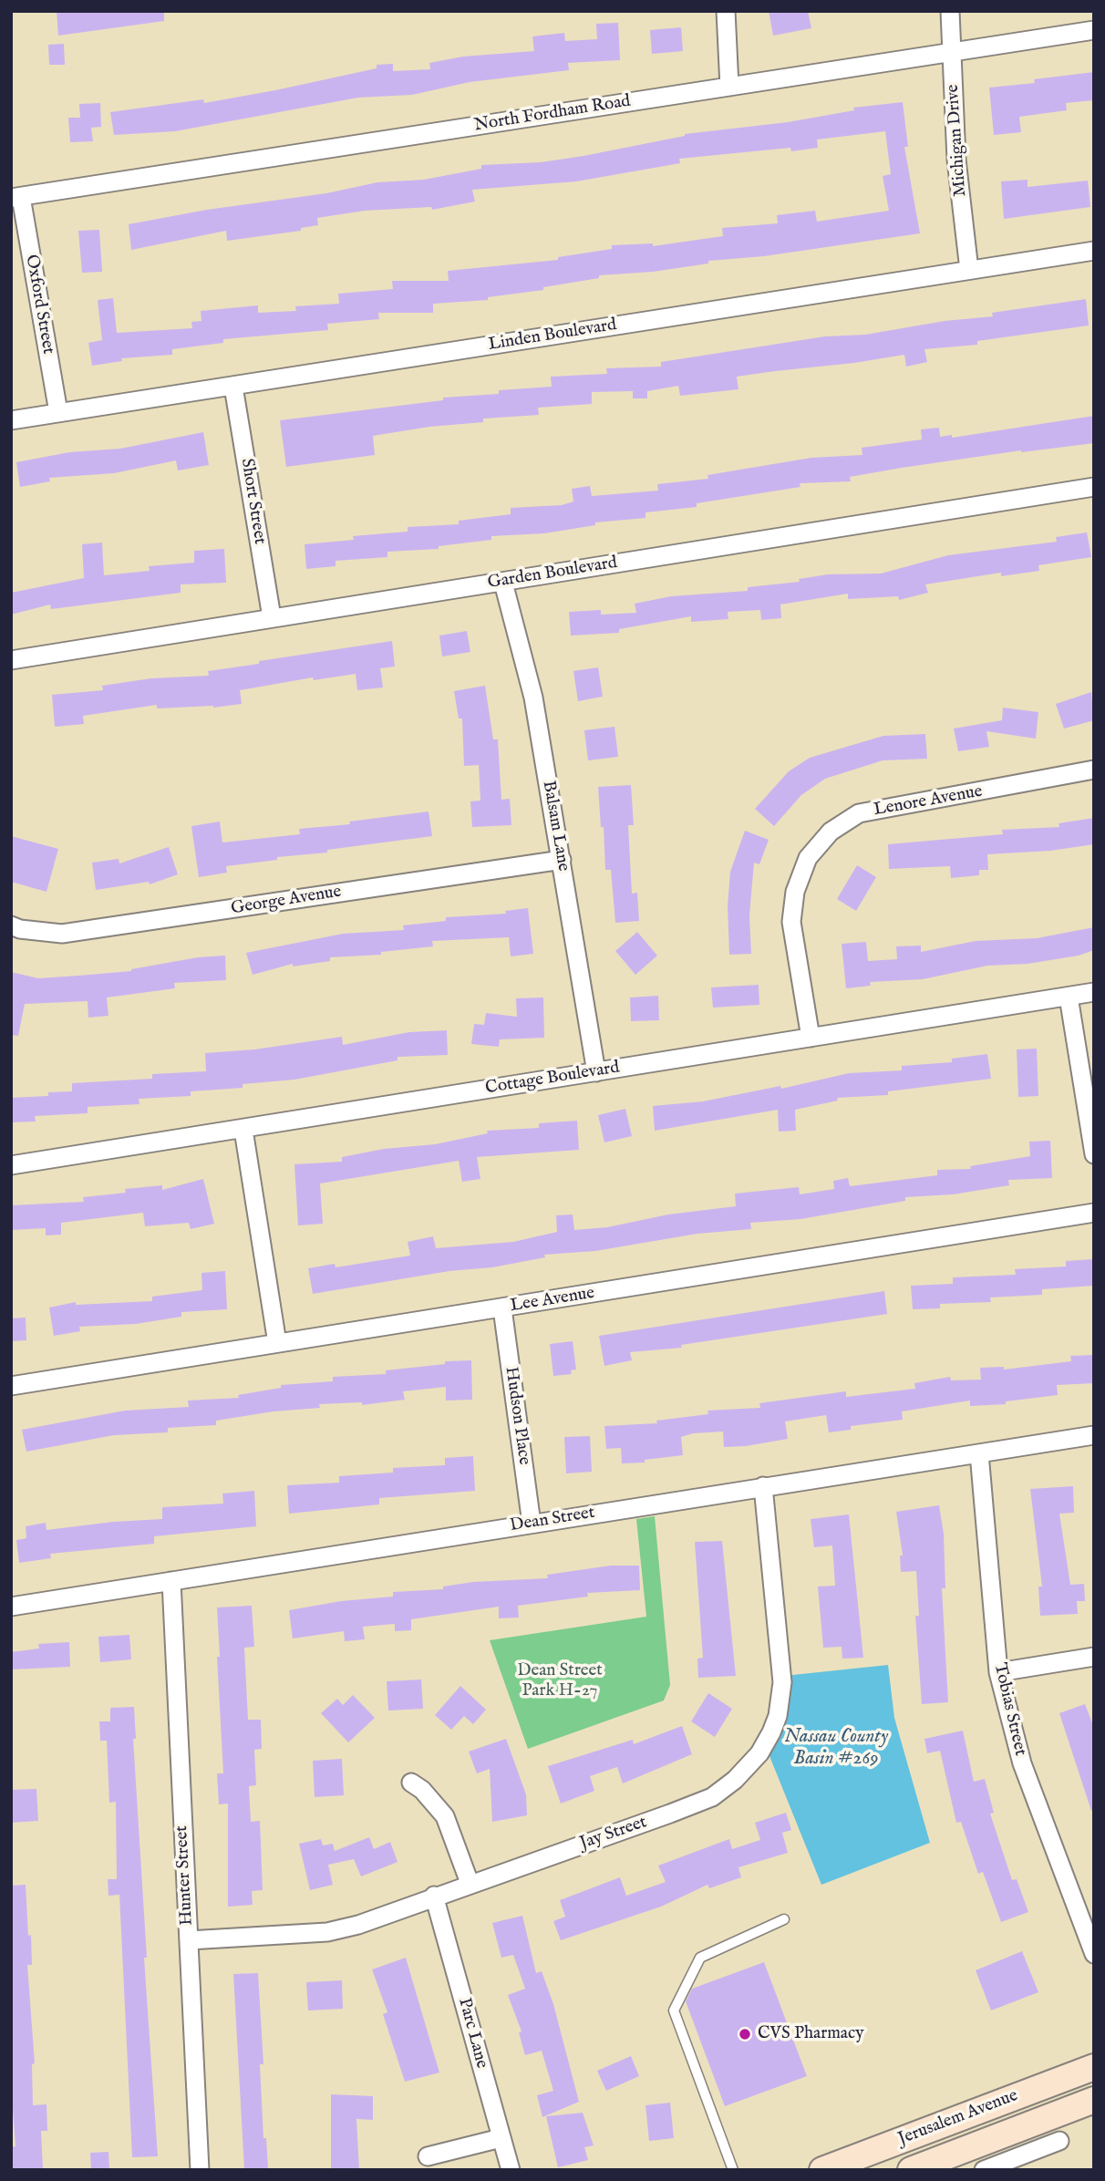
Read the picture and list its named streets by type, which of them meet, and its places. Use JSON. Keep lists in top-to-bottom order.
{
  "streets": {
    "main road": ["Jerusalem Avenue"],
    "street": [
      "North Fordham Road",
      "Michigan Drive",
      "Oxford Street",
      "Linden Boulevard",
      "Short Street",
      "Garden Boulevard",
      "Lenore Avenue",
      "Balsam Lane",
      "George Avenue",
      "Cottage Boulevard",
      "Lee Avenue",
      "Hudson Place",
      "Dean Street",
      "Tobias Street",
      "Jay Street",
      "Hunter Street",
      "Parc Lane"
    ]
  },
  "crossings": [
    ["North Fordham Road", "Michigan Drive"],
    ["North Fordham Road", "Oxford Street"],
    ["Michigan Drive", "Linden Boulevard"],
    ["Oxford Street", "Linden Boulevard"],
    ["Linden Boulevard", "Short Street"],
    ["Short Street", "Garden Boulevard"],
    ["Garden Boulevard", "Balsam Lane"],
    ["Lenore Avenue", "Cottage Boulevard"],
    ["Balsam Lane", "George Avenue"],
    ["Balsam Lane", "Cottage Boulevard"],
    ["Lee Avenue", "Hudson Place"],
    ["Hudson Place", "Dean Street"],
    ["Dean Street", "Tobias Street"],
    ["Dean Street", "Jay Street"],
    ["Dean Street", "Hunter Street"],
    ["Jay Street", "Hunter Street"],
    ["Jay Street", "Parc Lane"]
  ],
  "water": ["Nassau County Basin #269"],
  "parks": ["Dean Street Park H-27"],
  "places": ["CVS Pharmacy"]
}
